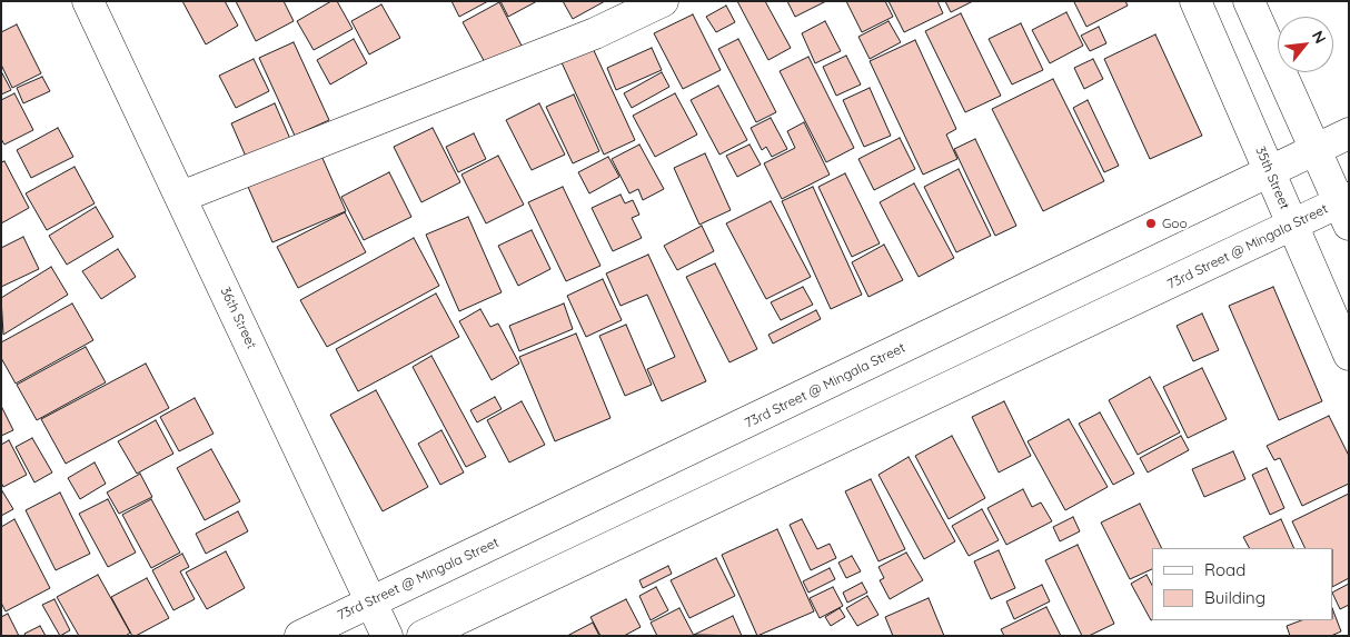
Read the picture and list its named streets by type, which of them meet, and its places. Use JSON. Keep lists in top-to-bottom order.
{
  "streets": {
    "main road": ["35th Street", "73rd Street @ Mingala Street", "36th Street"]
  },
  "crossings": [
    ["35th Street", "73rd Street @ Mingala Street"],
    ["73rd Street @ Mingala Street", "36th Street"]
  ],
  "places": ["Goo"],
  "legend": ["Road", "Building"],
  "north": "top right"
}
